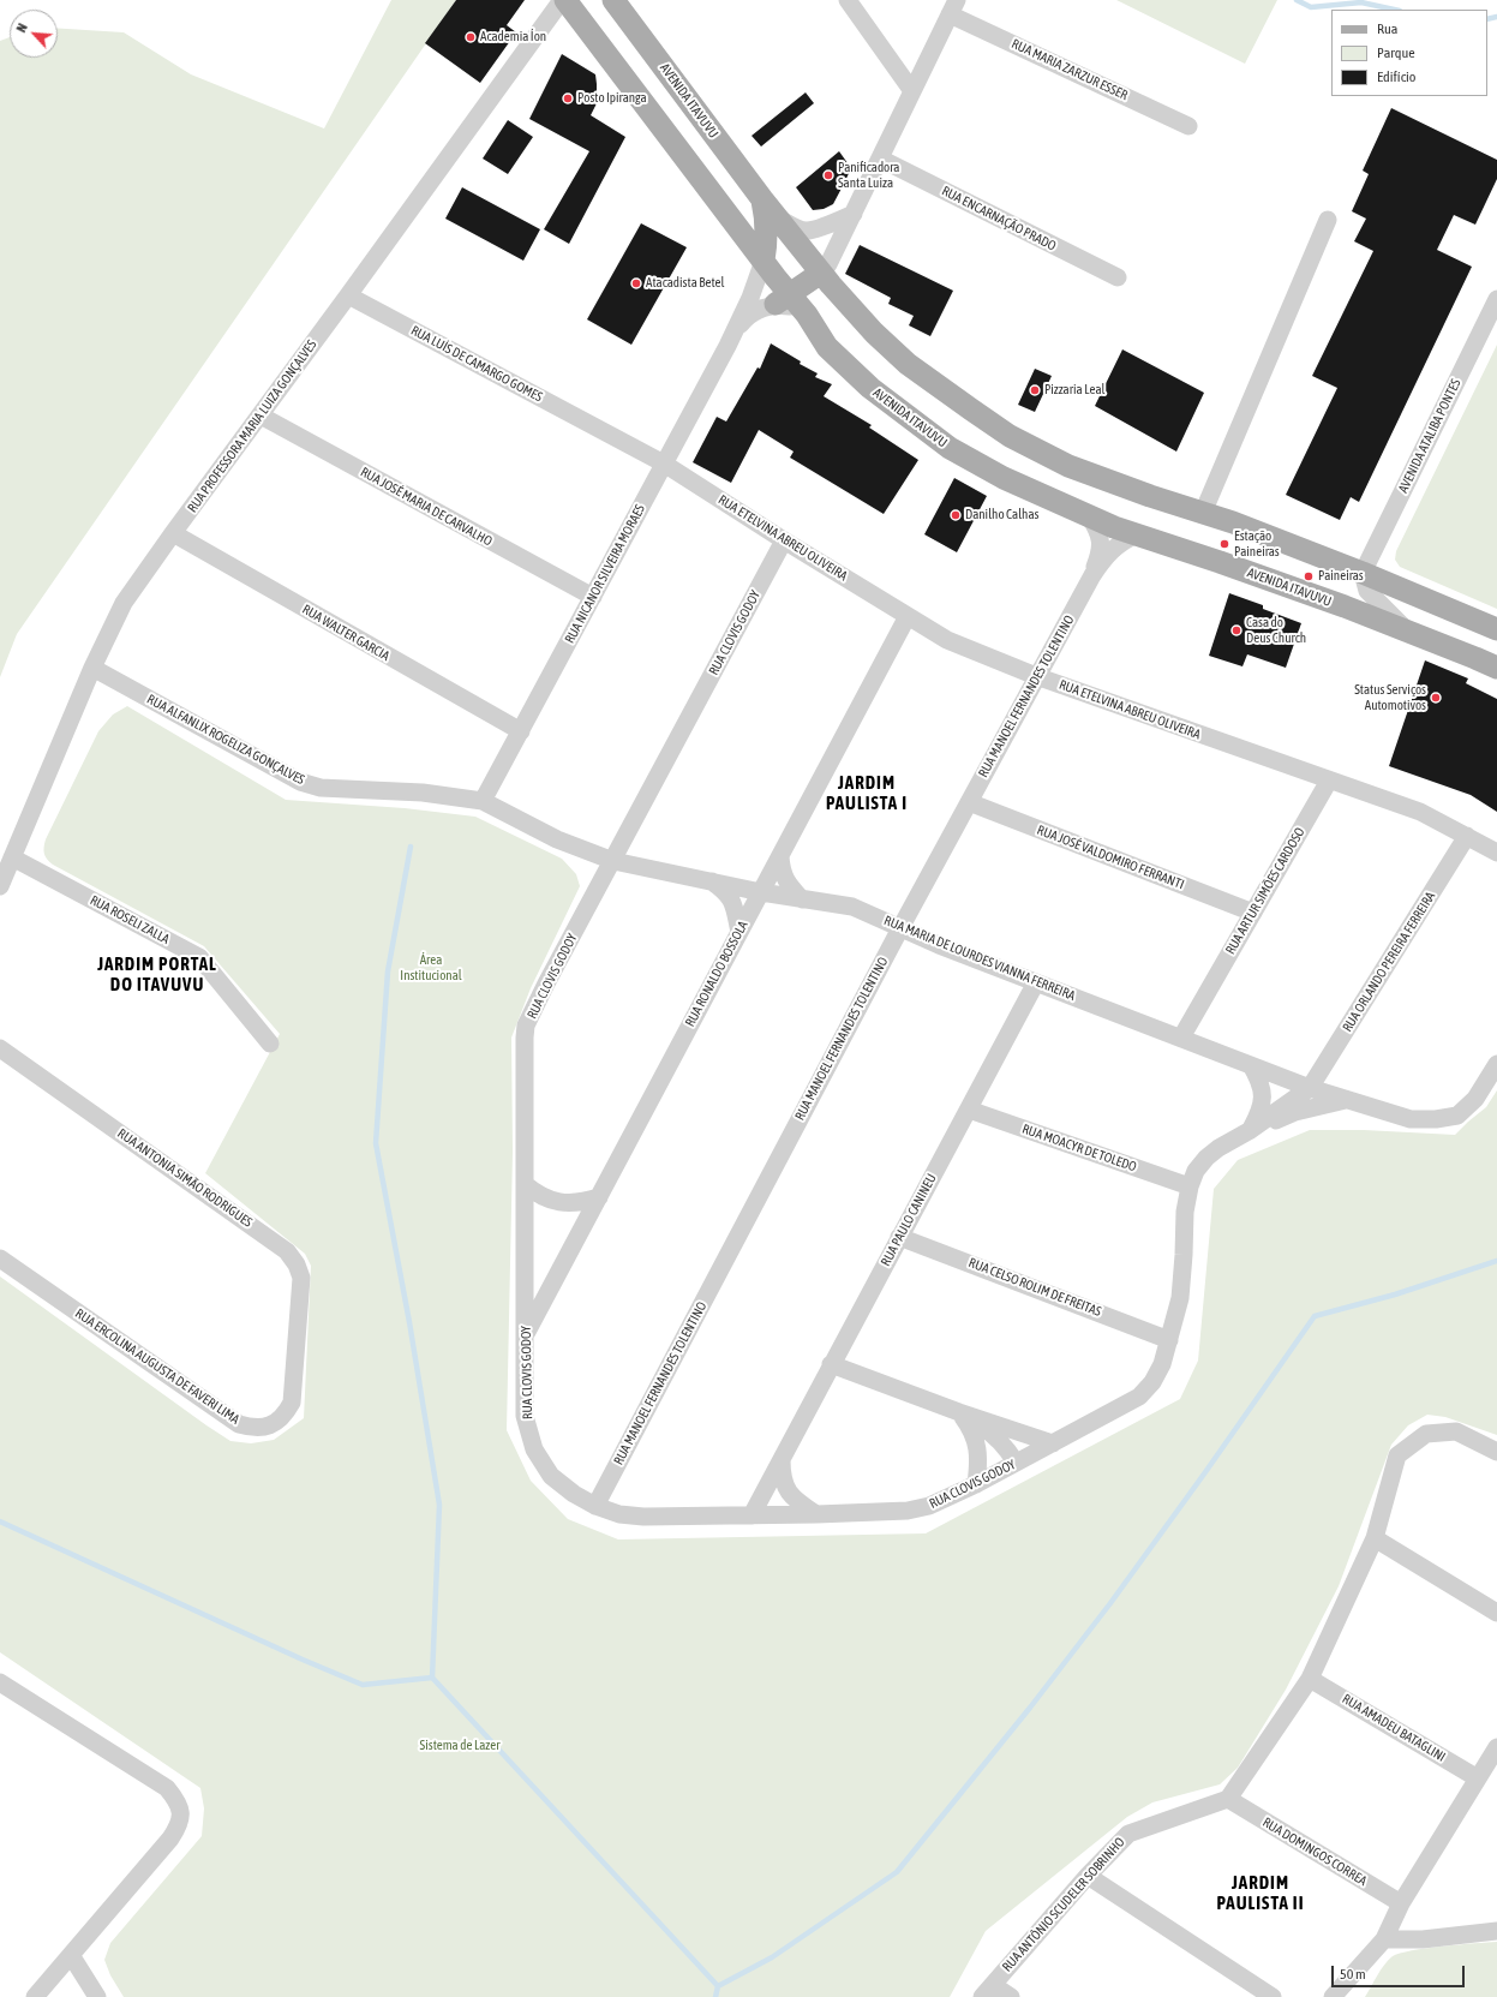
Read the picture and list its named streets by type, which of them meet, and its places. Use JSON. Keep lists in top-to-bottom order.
{
  "streets": {
    "main road": ["AVENIDA ITAVUVU"],
    "street": [
      "RUA MARIA ZARZUR ESSER",
      "RUA ENCARNAÇÃO PRADO",
      "RUA LUÍS DE CAMARGO GOMES",
      "RUA PROFESSORA MARIA LUIZA GONÇALVES",
      "AVENIDA ATALIBA PONTES",
      "RUA JOSÉ MARIA DE CARVALHO",
      "RUA ETELVINA ABREU OLIVEIRA",
      "RUA NICANOR SILVEIRA MORAES",
      "RUA WALTER GARCIA",
      "RUA CLOVIS GODOY",
      "RUA MANOEL FERNANDES TOLENTINO",
      "RUA ALFANLIX ROGELIZA GONÇALVES",
      "RUA JOSÉ VALDOMIRO FERRANTI",
      "RUA ARTUR SIMÕES CARDOSO",
      "RUA ROSELI ZALLA",
      "RUA MARIA DE LOURDES VIANNA FERREIRA",
      "RUA ORLANDO PEREIRA FERREIRA",
      "RUA RONALDO BOSSOLA",
      "RUA MOACYR DE TOLEDO",
      "RUA ANTONIA SIMÃO RODRIGUES",
      "RUA PAULO CANINEU",
      "RUA CELSO ROLIM DE FREITAS",
      "RUA ERCOLINA AUGUSTA DE FAVERI LIMA",
      "RUA AMADEU BATAGLINI",
      "RUA DOMINGOS CORREA",
      "RUA ANTÔNIO SCUDELER SOBRINHO"
    ]
  },
  "crossings": [
    ["AVENIDA ITAVUVU", "RUA PROFESSORA MARIA LUIZA GONÇALVES"],
    ["AVENIDA ITAVUVU", "AVENIDA ATALIBA PONTES"],
    ["AVENIDA ITAVUVU", "RUA NICANOR SILVEIRA MORAES"],
    ["AVENIDA ITAVUVU", "RUA MANOEL FERNANDES TOLENTINO"],
    ["RUA LUÍS DE CAMARGO GOMES", "RUA PROFESSORA MARIA LUIZA GONÇALVES"],
    ["RUA LUÍS DE CAMARGO GOMES", "RUA ETELVINA ABREU OLIVEIRA"],
    ["RUA PROFESSORA MARIA LUIZA GONÇALVES", "RUA JOSÉ MARIA DE CARVALHO"],
    ["RUA PROFESSORA MARIA LUIZA GONÇALVES", "RUA WALTER GARCIA"],
    ["RUA PROFESSORA MARIA LUIZA GONÇALVES", "RUA ALFANLIX ROGELIZA GONÇALVES"],
    ["RUA PROFESSORA MARIA LUIZA GONÇALVES", "RUA ROSELI ZALLA"],
    ["RUA JOSÉ MARIA DE CARVALHO", "RUA NICANOR SILVEIRA MORAES"],
    ["RUA ETELVINA ABREU OLIVEIRA", "RUA NICANOR SILVEIRA MORAES"],
    ["RUA ETELVINA ABREU OLIVEIRA", "RUA CLOVIS GODOY"],
    ["RUA ETELVINA ABREU OLIVEIRA", "RUA MANOEL FERNANDES TOLENTINO"],
    ["RUA ETELVINA ABREU OLIVEIRA", "RUA ARTUR SIMÕES CARDOSO"],
    ["RUA ETELVINA ABREU OLIVEIRA", "RUA ORLANDO PEREIRA FERREIRA"],
    ["RUA ETELVINA ABREU OLIVEIRA", "RUA RONALDO BOSSOLA"],
    ["RUA NICANOR SILVEIRA MORAES", "RUA WALTER GARCIA"],
    ["RUA NICANOR SILVEIRA MORAES", "RUA MARIA DE LOURDES VIANNA FERREIRA"],
    ["RUA CLOVIS GODOY", "RUA MANOEL FERNANDES TOLENTINO"],
    ["RUA CLOVIS GODOY", "RUA MARIA DE LOURDES VIANNA FERREIRA"],
    ["RUA CLOVIS GODOY", "RUA ORLANDO PEREIRA FERREIRA"],
    ["RUA CLOVIS GODOY", "RUA RONALDO BOSSOLA"],
    ["RUA CLOVIS GODOY", "RUA MOACYR DE TOLEDO"],
    ["RUA CLOVIS GODOY", "RUA PAULO CANINEU"],
    ["RUA CLOVIS GODOY", "RUA CELSO ROLIM DE FREITAS"],
    ["RUA MANOEL FERNANDES TOLENTINO", "RUA JOSÉ VALDOMIRO FERRANTI"],
    ["RUA MANOEL FERNANDES TOLENTINO", "RUA MARIA DE LOURDES VIANNA FERREIRA"],
    ["RUA ALFANLIX ROGELIZA GONÇALVES", "RUA MARIA DE LOURDES VIANNA FERREIRA"],
    ["RUA JOSÉ VALDOMIRO FERRANTI", "RUA ARTUR SIMÕES CARDOSO"],
    ["RUA ARTUR SIMÕES CARDOSO", "RUA MARIA DE LOURDES VIANNA FERREIRA"],
    ["RUA MARIA DE LOURDES VIANNA FERREIRA", "RUA ORLANDO PEREIRA FERREIRA"],
    ["RUA MARIA DE LOURDES VIANNA FERREIRA", "RUA RONALDO BOSSOLA"],
    ["RUA MARIA DE LOURDES VIANNA FERREIRA", "RUA PAULO CANINEU"],
    ["RUA MOACYR DE TOLEDO", "RUA PAULO CANINEU"],
    ["RUA ANTONIA SIMÃO RODRIGUES", "RUA ERCOLINA AUGUSTA DE FAVERI LIMA"],
    ["RUA PAULO CANINEU", "RUA CELSO ROLIM DE FREITAS"],
    ["RUA DOMINGOS CORREA", "RUA ANTÔNIO SCUDELER SOBRINHO"]
  ],
  "districts": ["JARDIM PAULISTA I", "JARDIM PORTAL DO ITAVUVU", "JARDIM PAULISTA II"],
  "parks": ["Área Institucional", "Sistema de Lazer"],
  "places": [
    "Academia Íon",
    "Posto Ipiranga",
    "Panificadora Santa Luiza",
    "Atacadista Betel",
    "Pizzaria Leal",
    "Danilho Calhas",
    "Estação Paineiras",
    "Paineiras",
    "Casa do Deus Church",
    "Status Serviços Automotivos"
  ],
  "legend": ["Rua", "Parque", "Edifício"],
  "scale_bar": "50 m",
  "north": "top left"
}
